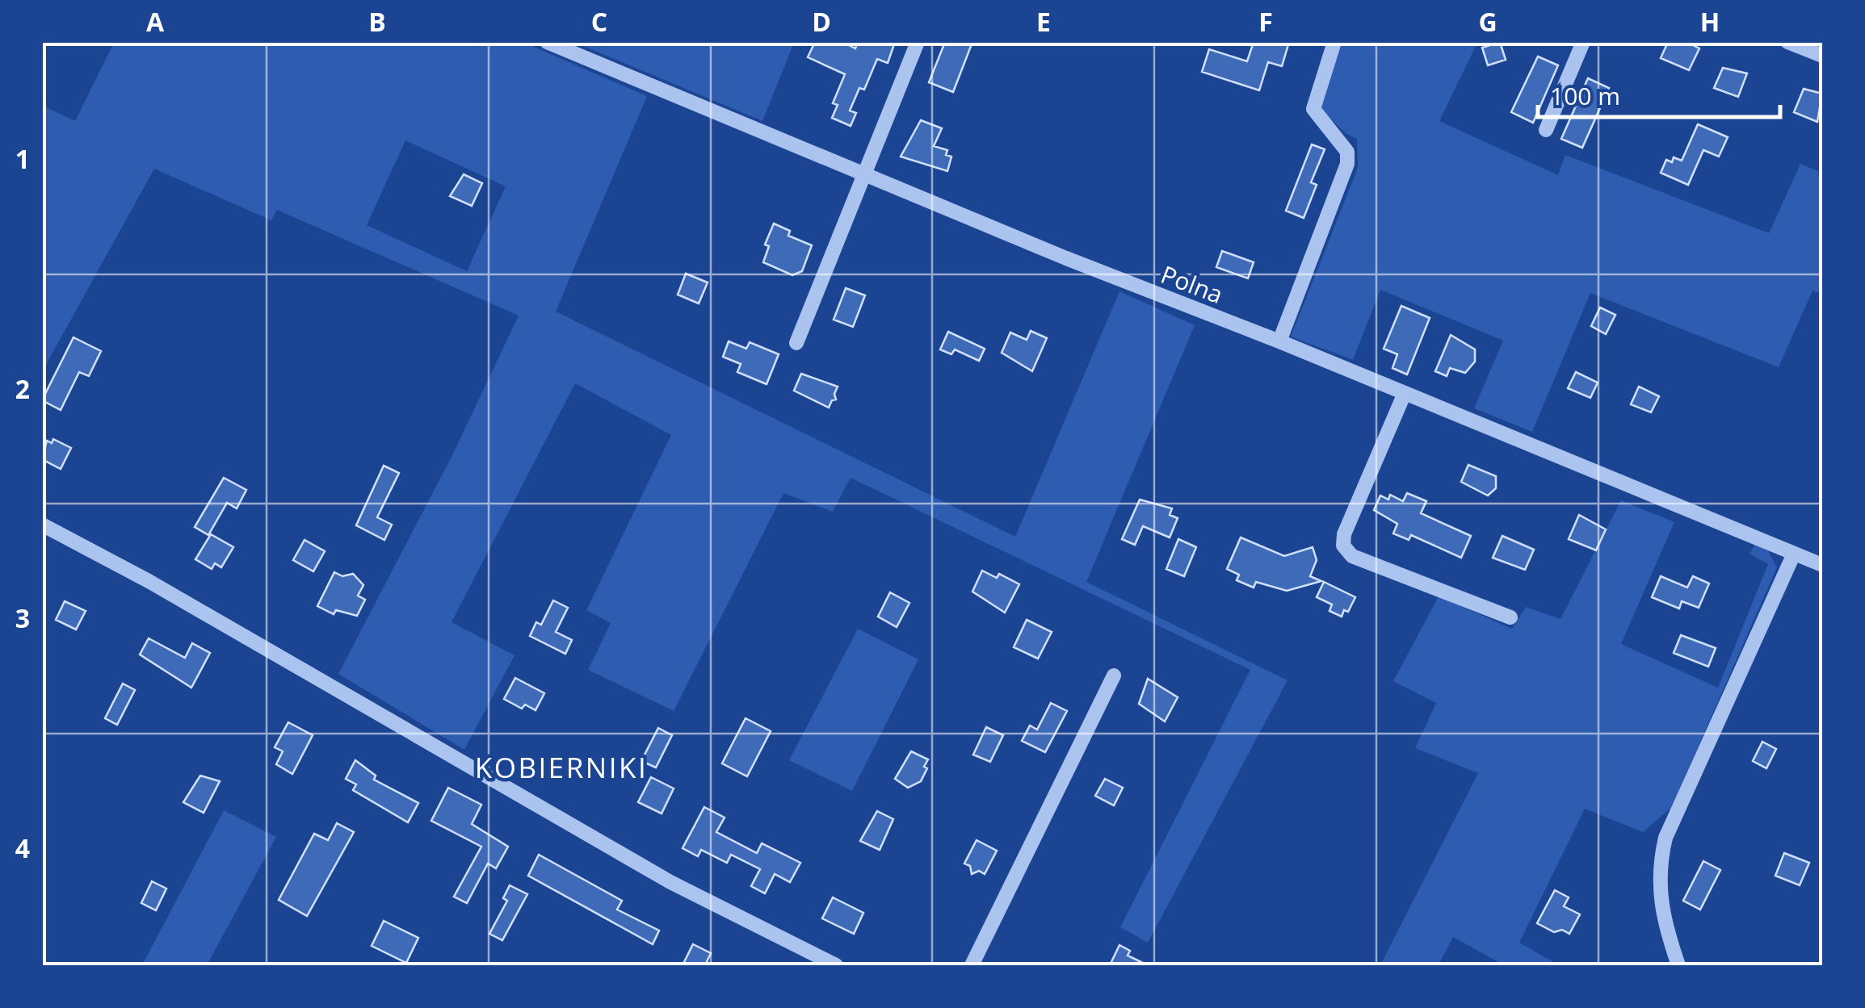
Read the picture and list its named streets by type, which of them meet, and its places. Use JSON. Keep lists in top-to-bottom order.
{
  "streets": {
    "street": ["Polna"]
  },
  "districts": ["KOBIERNIKI"],
  "scale_bar": "100 m",
  "grid": {
    "columns": [
      "A",
      "B",
      "C",
      "D",
      "E",
      "F",
      "G",
      "H"
    ],
    "rows": [
      "1",
      "2",
      "3",
      "4"
    ]
  }
}
